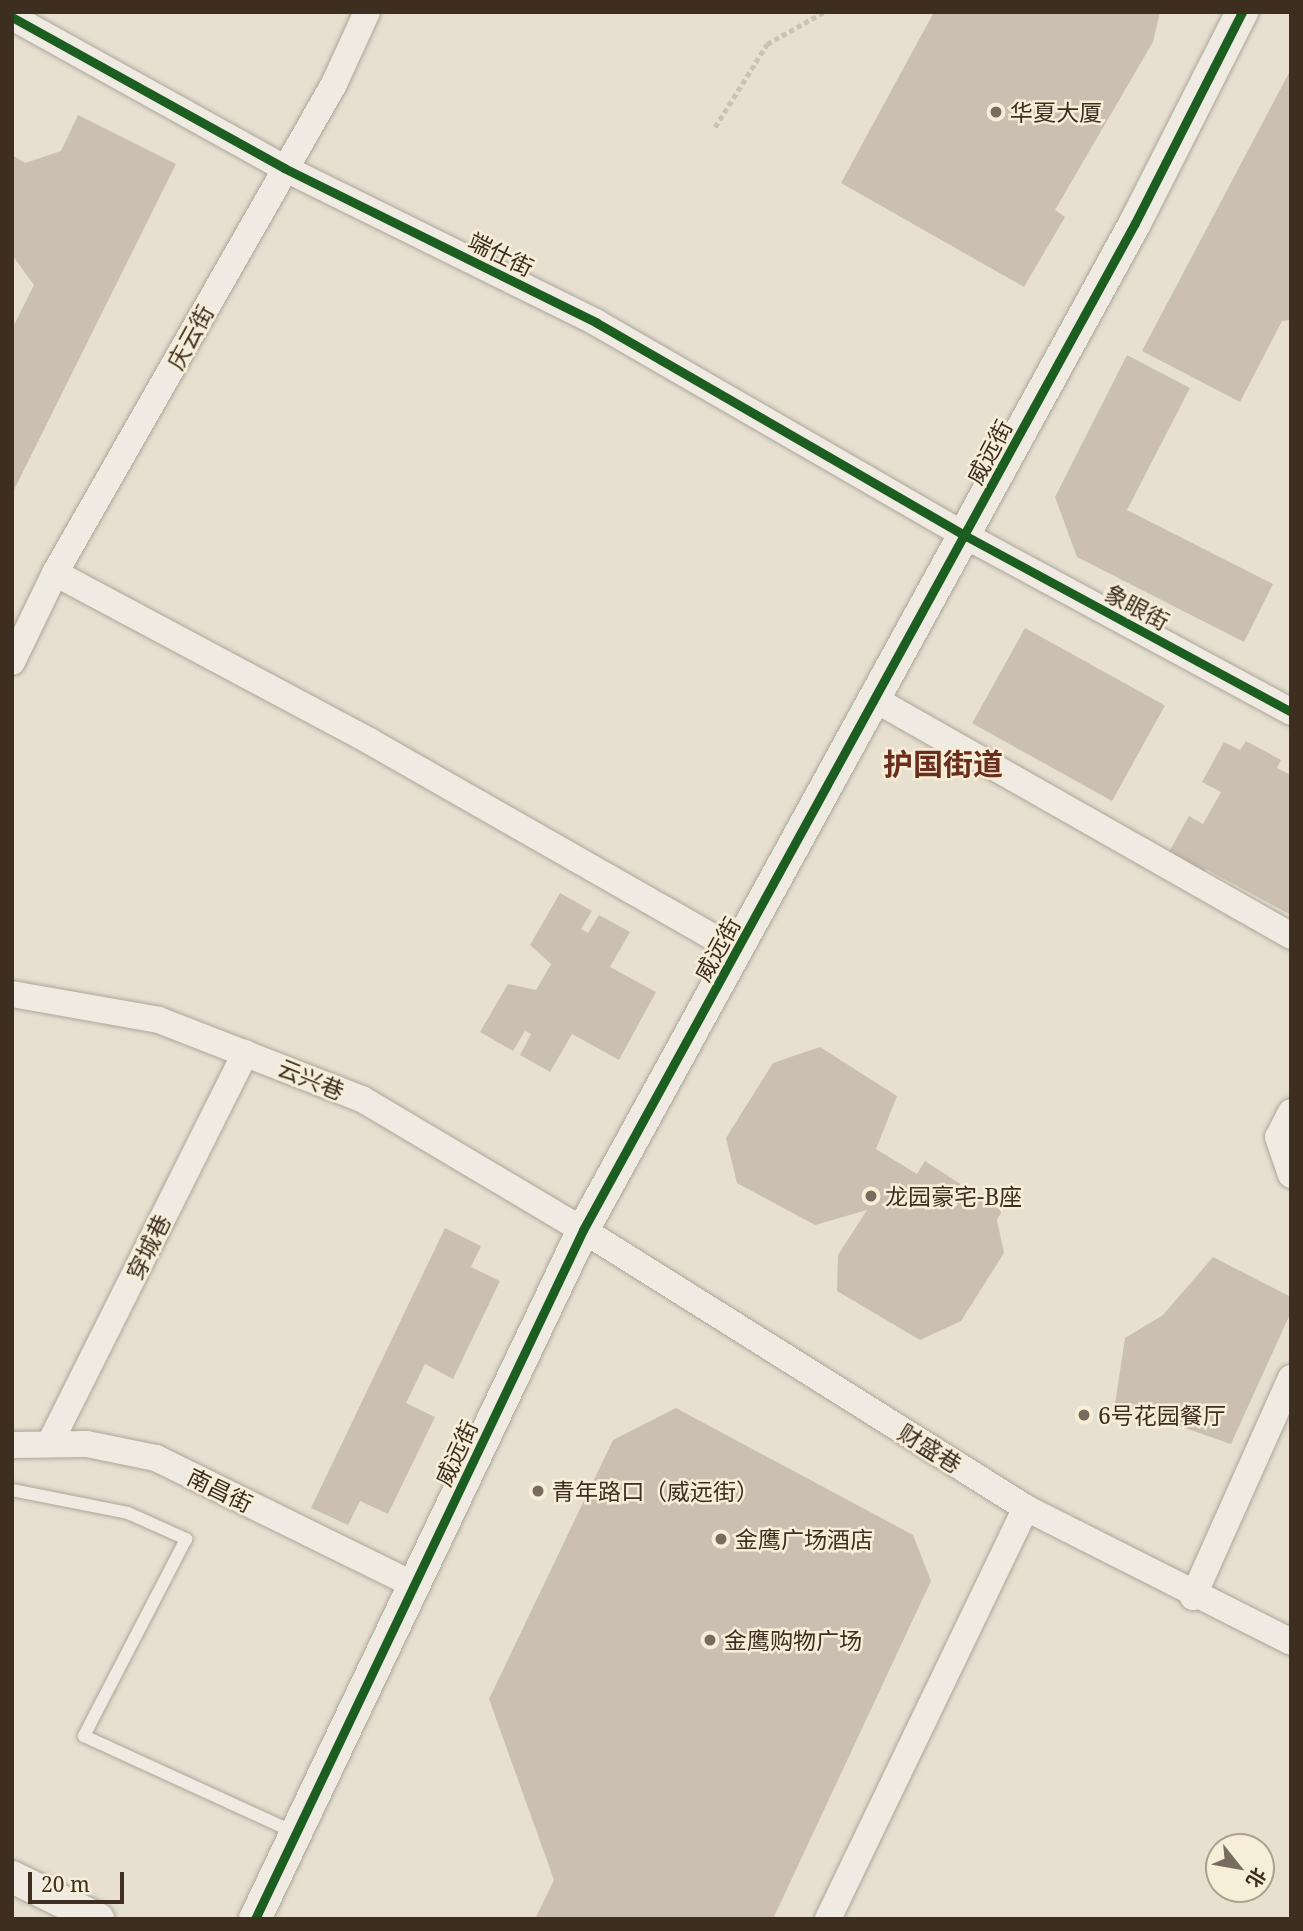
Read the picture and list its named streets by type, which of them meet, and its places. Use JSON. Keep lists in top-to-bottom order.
{
  "streets": {
    "street": [
      "端仕街",
      "庆云街",
      "威远街",
      "象眼街",
      "云兴巷",
      "穿城巷",
      "财盛巷",
      "南昌街"
    ]
  },
  "crossings": [
    ["端仕街", "庆云街"],
    ["端仕街", "威远街"],
    ["端仕街", "象眼街"],
    ["威远街", "象眼街"],
    ["威远街", "云兴巷"],
    ["威远街", "财盛巷"],
    ["威远街", "南昌街"],
    ["云兴巷", "穿城巷"],
    ["云兴巷", "财盛巷"],
    ["穿城巷", "南昌街"]
  ],
  "districts": ["护国街道"],
  "places": [
    "华夏大厦",
    "龙园豪宅-B座",
    "6号花园餐厅",
    "青年路口（威远街）",
    "金鹰广场酒店",
    "金鹰购物广场"
  ],
  "scale_bar": "20 m",
  "north": "bottom right"
}
